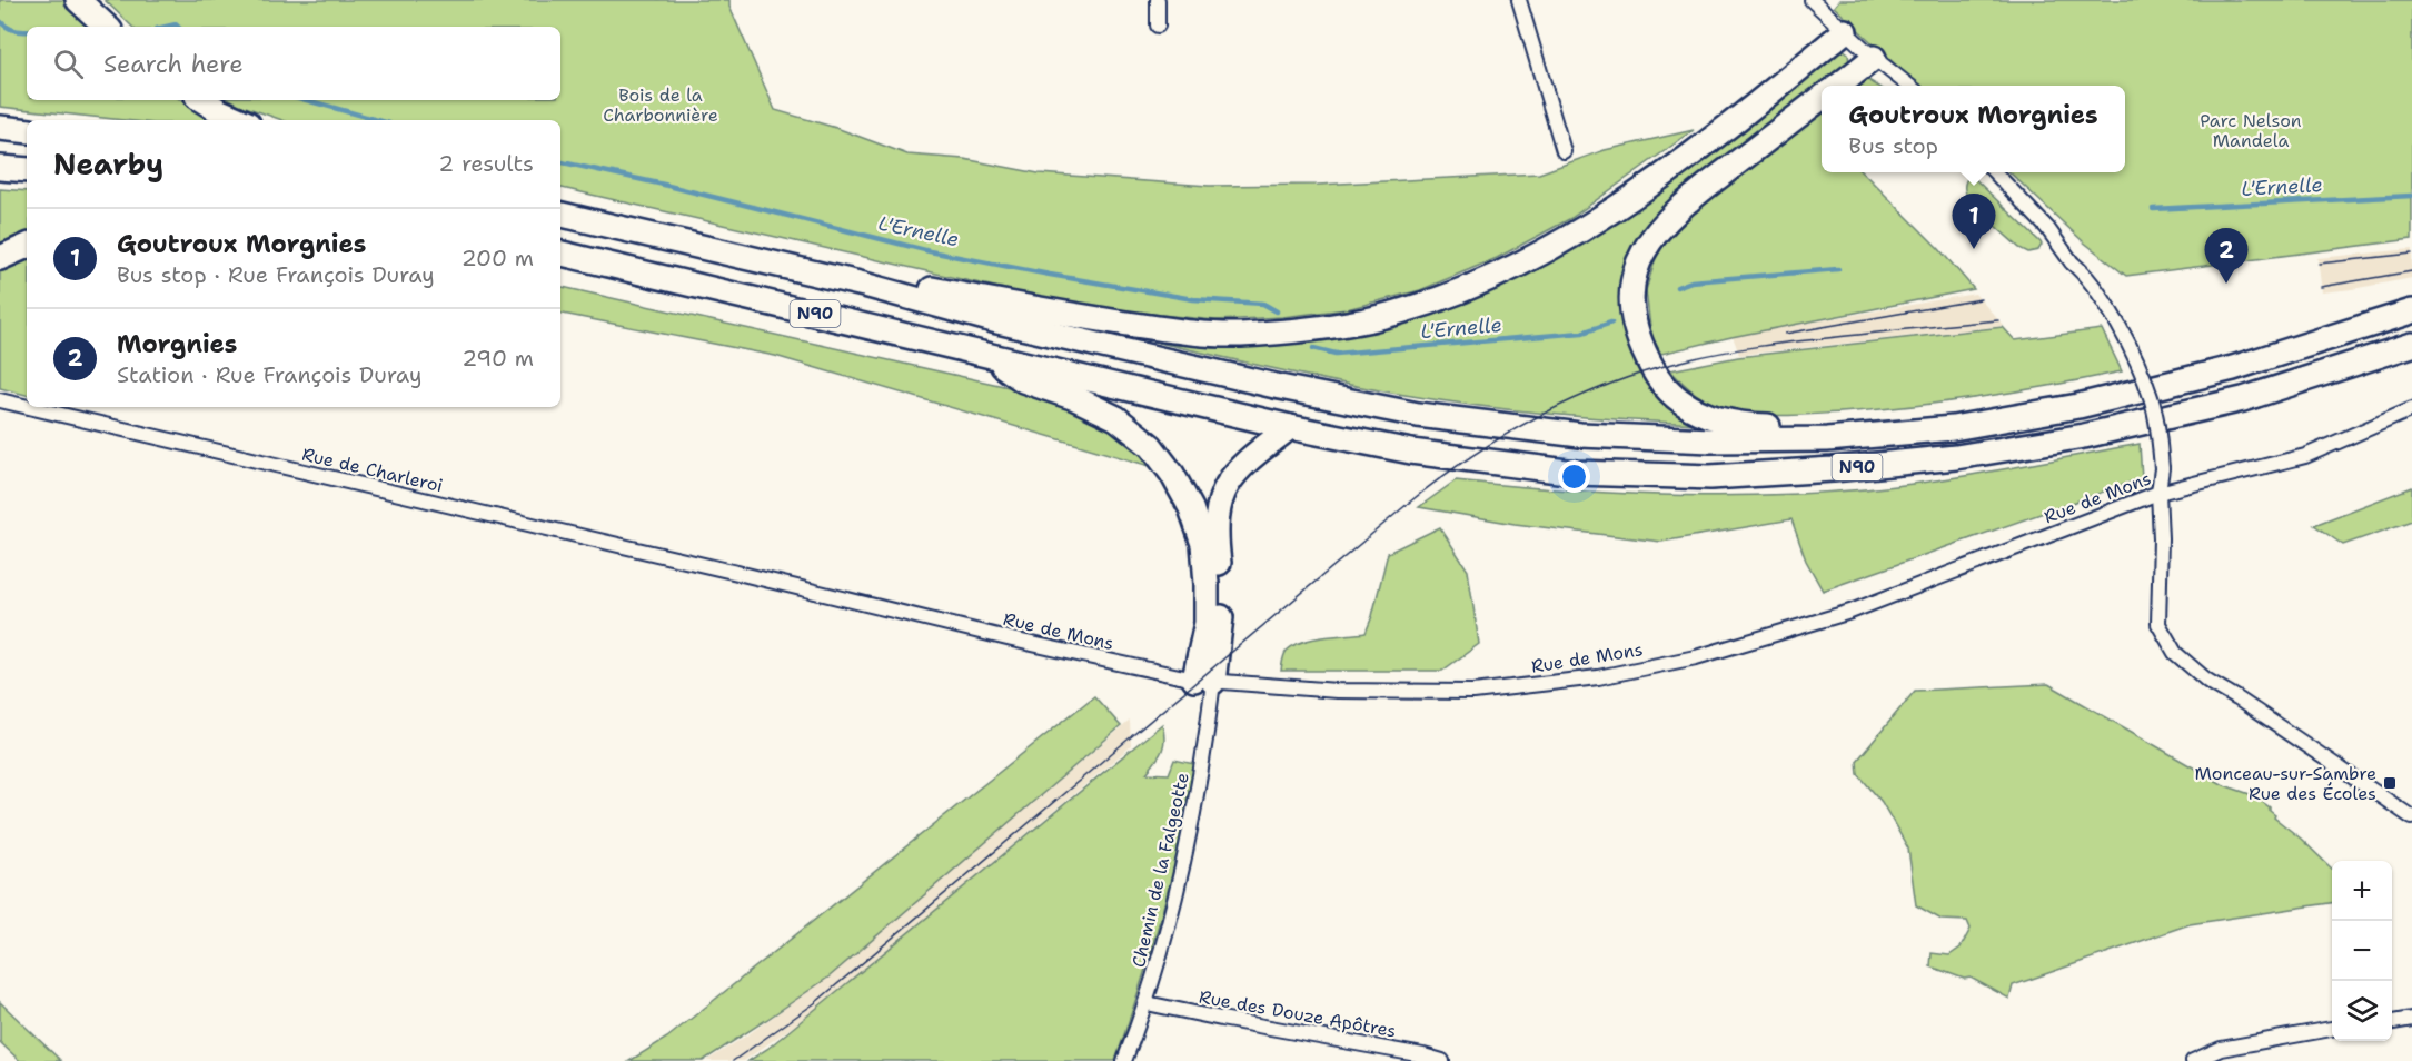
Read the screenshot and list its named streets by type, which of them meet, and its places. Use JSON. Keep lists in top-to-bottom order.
{
  "streets": {
    "highway": ["N90"],
    "street": [
      "Rue de Charleroi",
      "Rue de Mons",
      "Chemin de la Falgeotte",
      "Rue des Douze Apôtres"
    ]
  },
  "crossings": [
    ["Rue de Charleroi", "Rue de Mons"],
    ["Rue de Mons", "Chemin de la Falgeotte"],
    ["Chemin de la Falgeotte", "Rue des Douze Apôtres"]
  ],
  "water": ["L'Ernelle"],
  "parks": ["Bois de la Charbonnière", "Parc Nelson Mandela"],
  "places": {
    "transit": ["Monceau-sur-Sambre Rue des Écoles"]
  },
  "page": {
    "search": "Search here",
    "popup": ["Goutroux Morgnies", "Bus stop"],
    "heading": ["Nearby", "2 results"],
    "pins": ["1", "2"],
    "list": [
      {
        "mark": "1",
        "name": "Goutroux Morgnies",
        "note": "Bus stop · Rue François Duray",
        "value": "200 m"
      },
      {
        "mark": "2",
        "name": "Morgnies",
        "note": "Station · Rue François Duray",
        "value": "290 m"
      }
    ],
    "map_buttons": ["+", "−"]
  }
}
